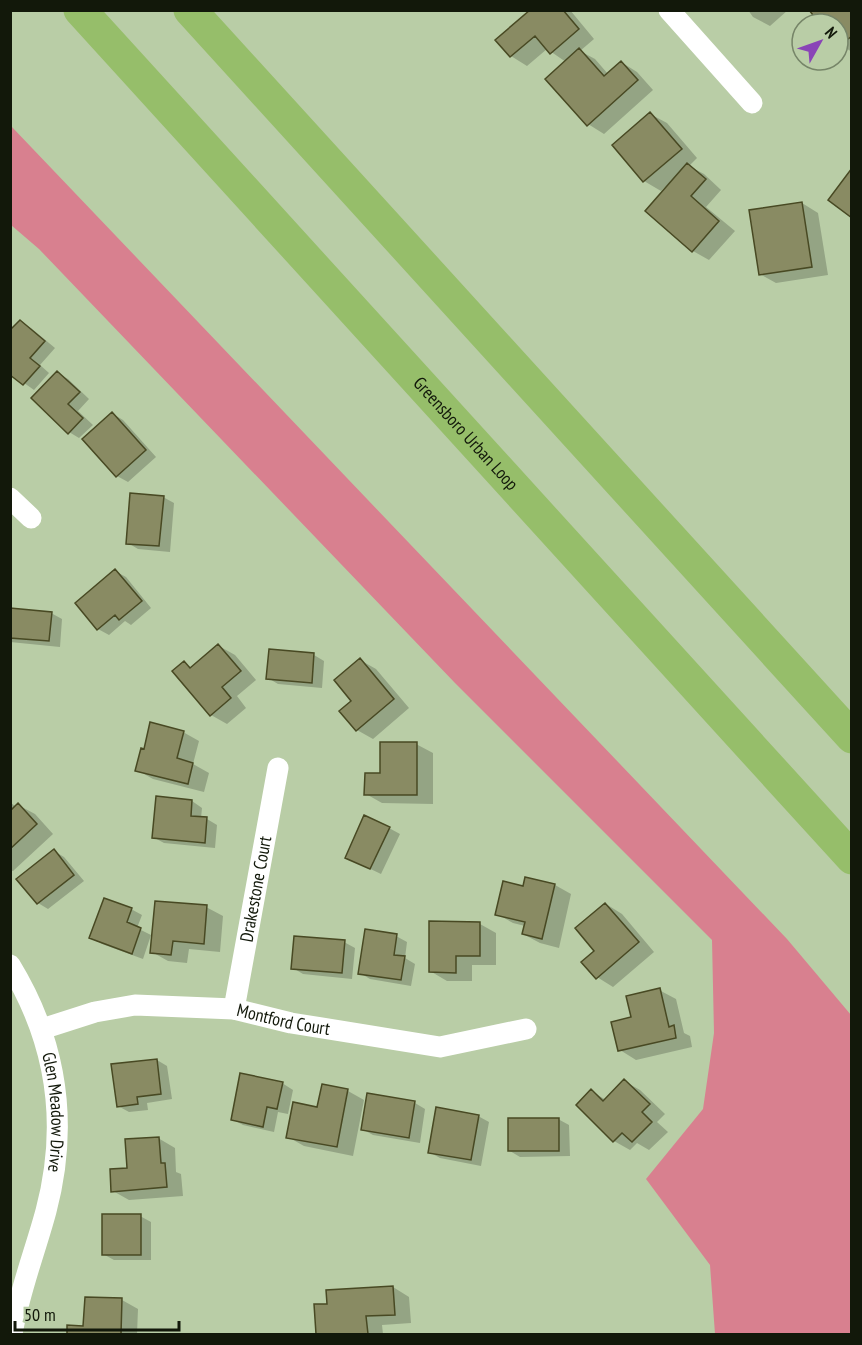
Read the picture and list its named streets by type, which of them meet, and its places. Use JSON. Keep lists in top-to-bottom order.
{
  "streets": {
    "highway": ["Greensboro Urban Loop"],
    "street": ["Drakestone Court", "Montford Court", "Glen Meadow Drive"]
  },
  "crossings": [
    ["Drakestone Court", "Montford Court"],
    ["Montford Court", "Glen Meadow Drive"]
  ],
  "scale_bar": "50 m",
  "north": "top right"
}
